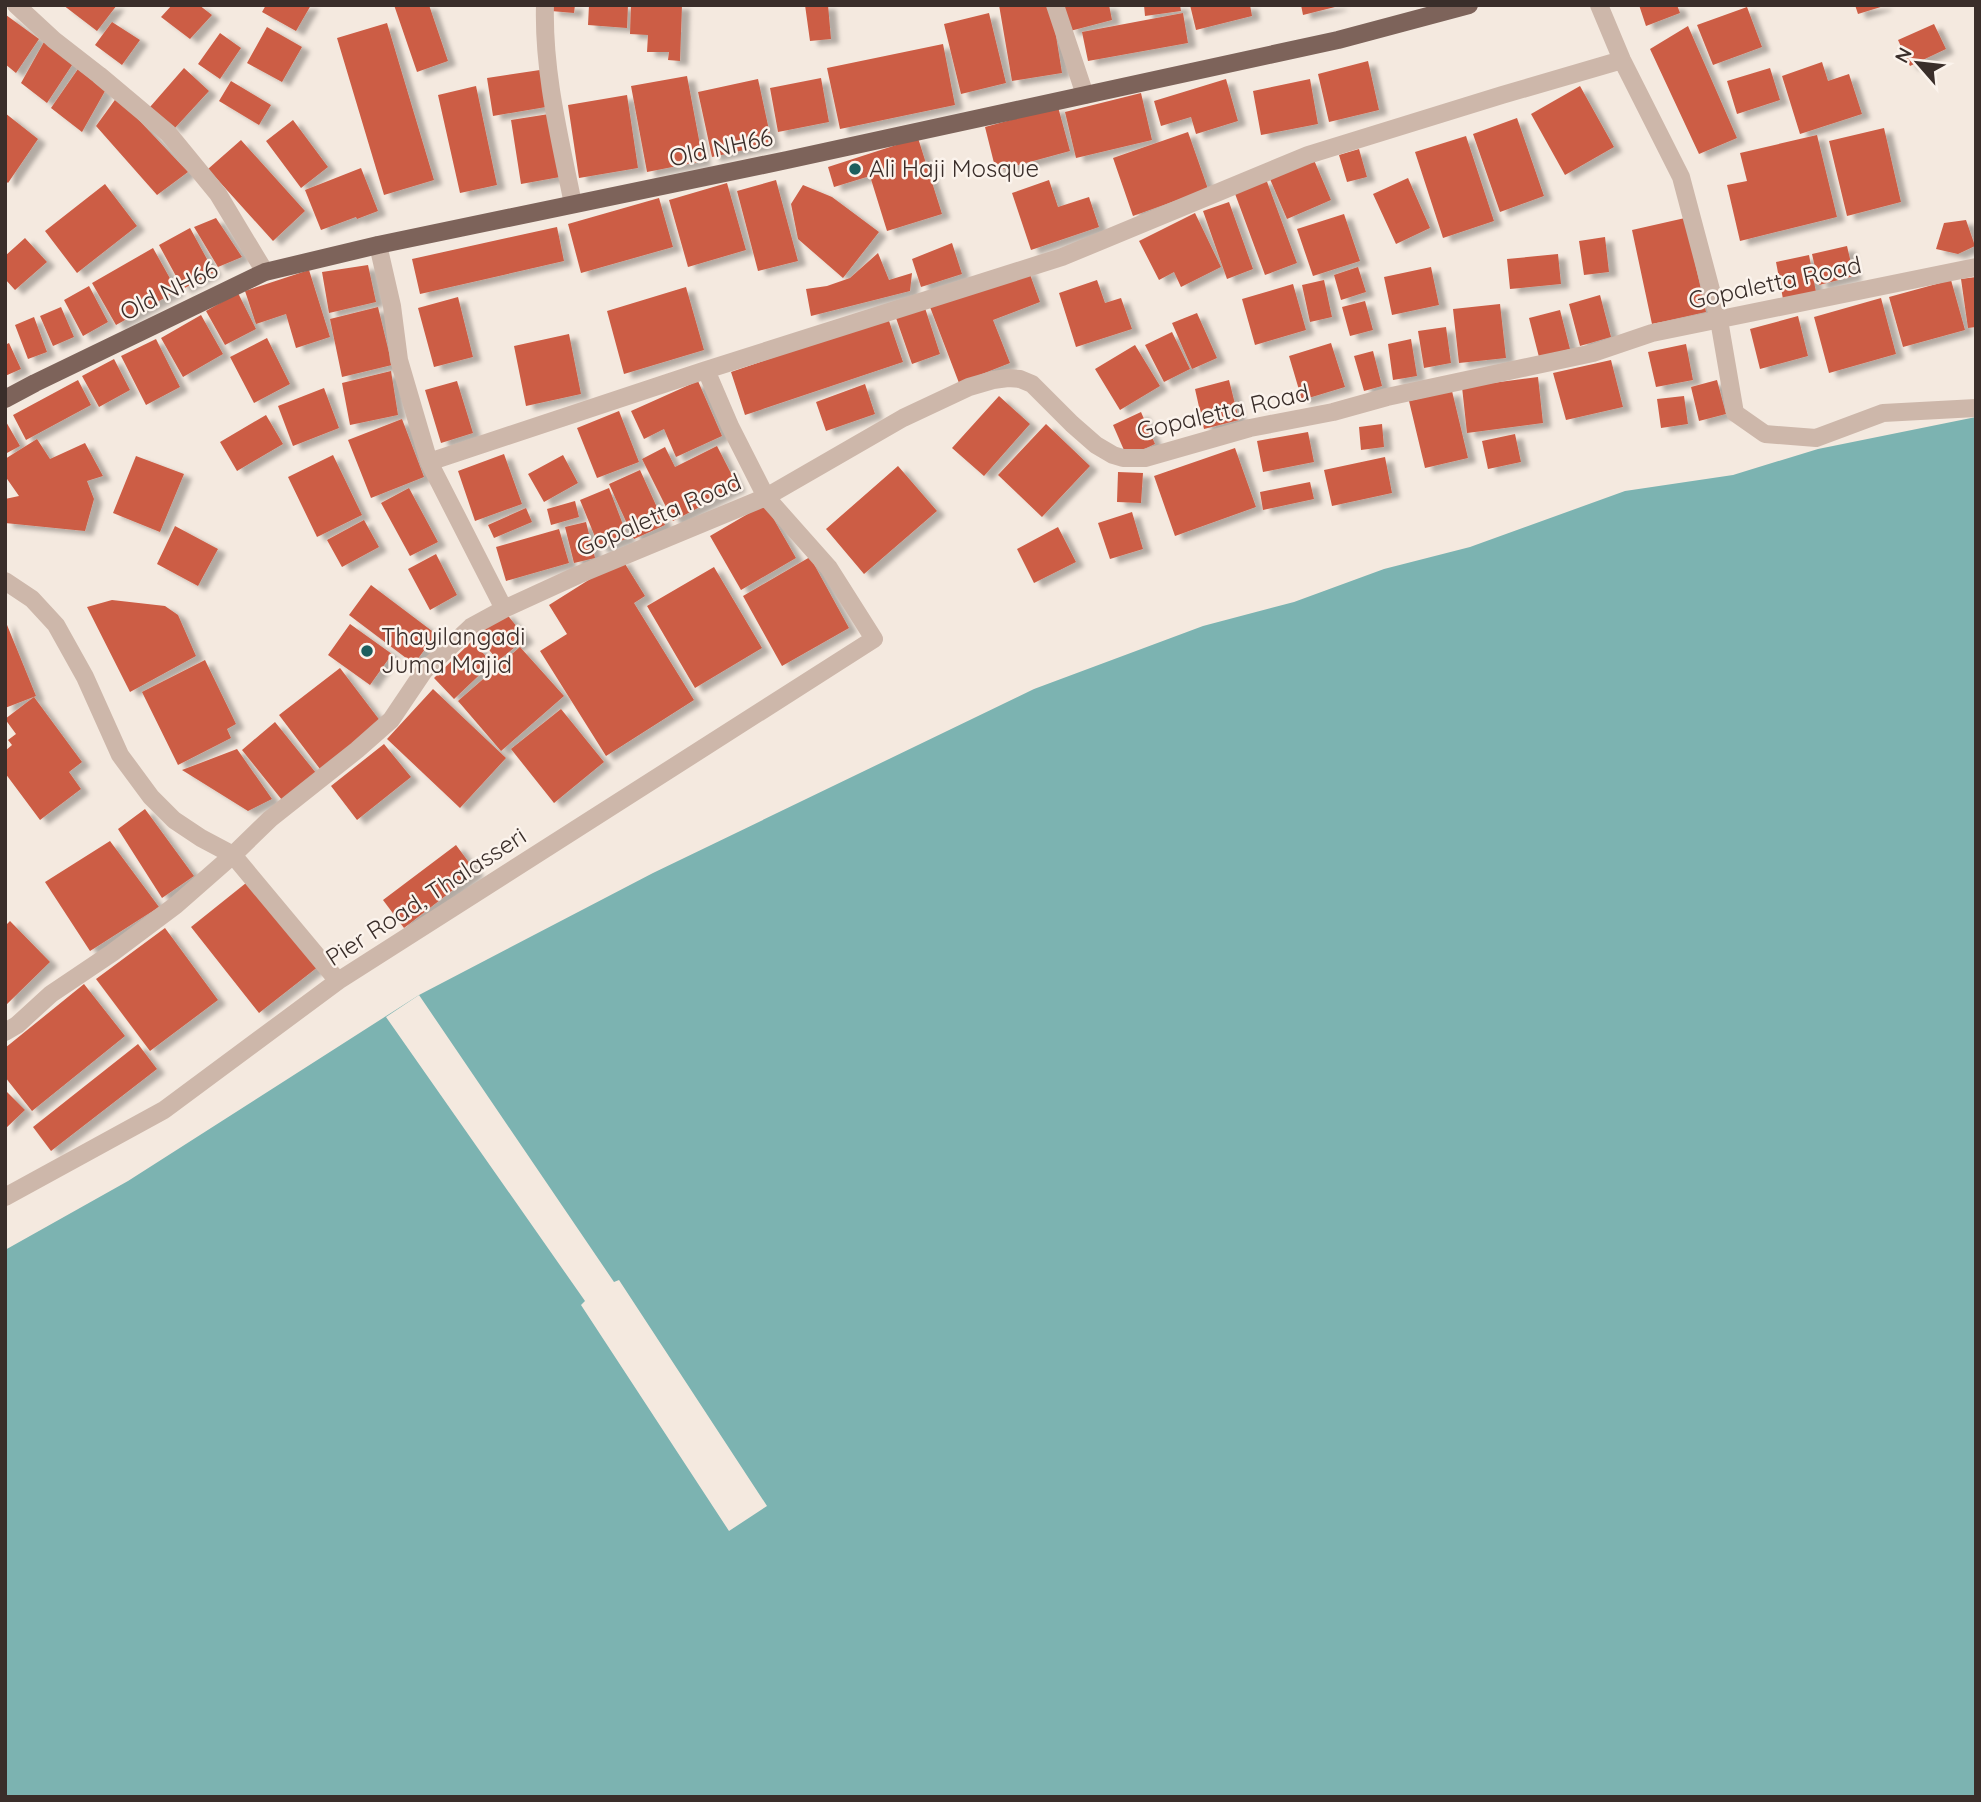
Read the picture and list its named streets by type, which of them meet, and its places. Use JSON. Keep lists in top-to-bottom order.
{
  "streets": {
    "main road": ["Old NH66"],
    "street": ["Gopaletta Road", "Pier Road, Thalasseri"]
  },
  "crossings": [
    ["Gopaletta Road", "Pier Road, Thalasseri"]
  ],
  "places": ["Ali Haji Mosque", "Thayilangadi Juma Majid"],
  "north": "top left"
}
